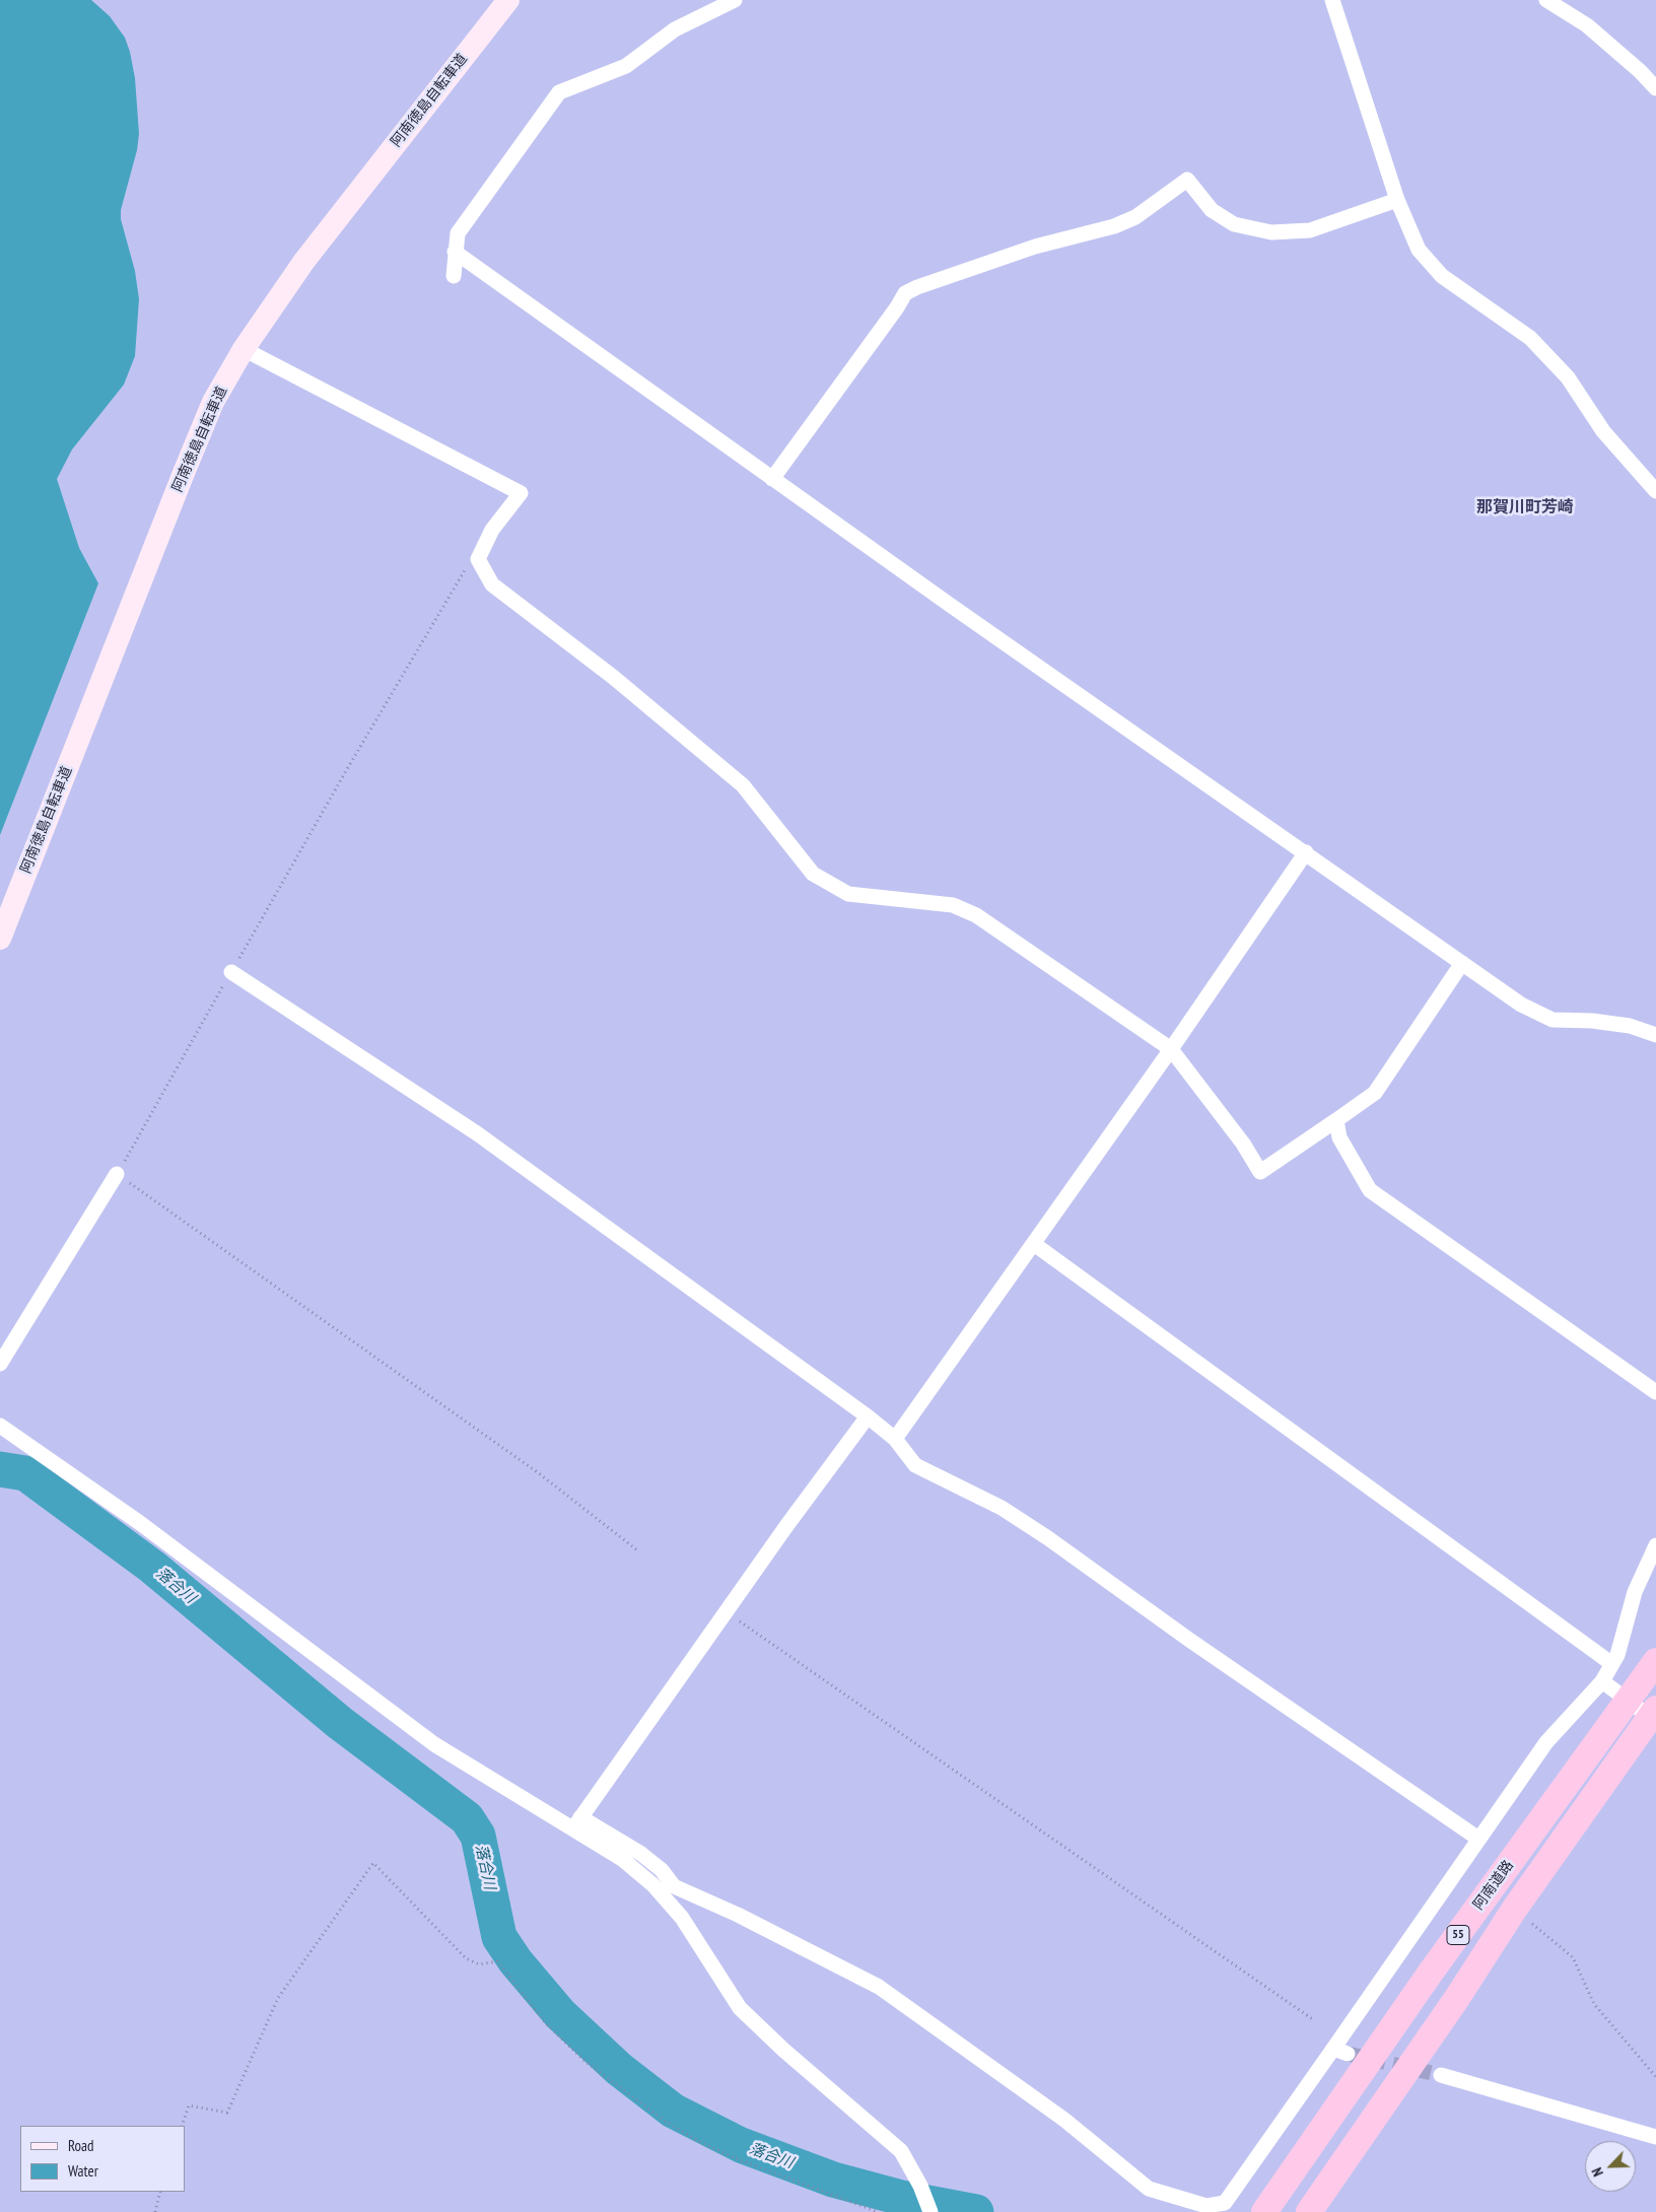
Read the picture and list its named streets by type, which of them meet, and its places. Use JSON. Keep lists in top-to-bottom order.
{
  "streets": {
    "highway": ["阿南道路", "55"],
    "main road": ["阿南徳島自転車道"]
  },
  "districts": ["那賀川町芳崎"],
  "water": ["落合川"],
  "legend": ["Road", "Water"],
  "north": "bottom left"
}
